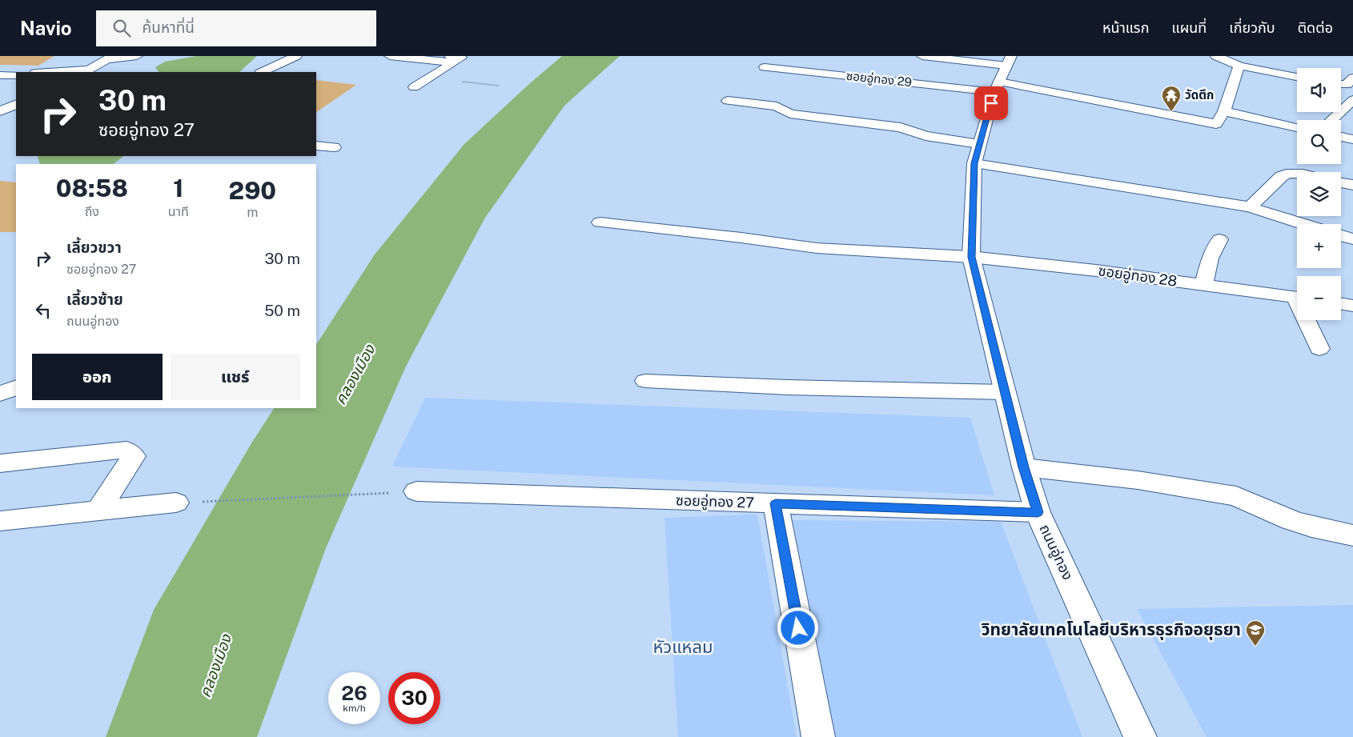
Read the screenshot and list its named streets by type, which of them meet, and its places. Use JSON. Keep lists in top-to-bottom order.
{
  "streets": {
    "street": [
      "ซอยอู่ทอง 29",
      "ซอยอู่ทอง 28",
      "ซอยอู่ทอง 27",
      "ถนนอู่ทอง"
    ]
  },
  "crossings": [
    ["ซอยอู่ทอง 29", "ถนนอู่ทอง"],
    ["ซอยอู่ทอง 28", "ถนนอู่ทอง"],
    ["ซอยอู่ทอง 27", "ถนนอู่ทอง"]
  ],
  "districts": ["หัวแหลม"],
  "water": ["คลองเมือง"],
  "places": {
    "temple": ["วัดตึก"],
    "school or university": ["วิทยาลัยเทคโนโลยีบริหารธุรกิจอยุธยา"]
  },
  "page": {
    "header": "Navio",
    "search": "ค้นหาที่นี่",
    "nav": [
      "หน้าแรก",
      "แผนที่",
      "เกี่ยวกับ",
      "ติดต่อ"
    ],
    "map_buttons": ["+", "−"],
    "turn": ["30 m", "ซอยอู่ทอง 27"],
    "eta": [
      "08:58",
      "ถึง",
      "1",
      "นาที",
      "290",
      "m"
    ],
    "list": [
      {
        "name": "เลี้ยวขวา",
        "note": "ซอยอู่ทอง 27",
        "value": "30 m"
      },
      {
        "name": "เลี้ยวซ้าย",
        "note": "ถนนอู่ทอง",
        "value": "50 m"
      }
    ],
    "buttons": ["ออก", "แชร์"],
    "speed": "26 km/h",
    "limit": "30"
  }
}
